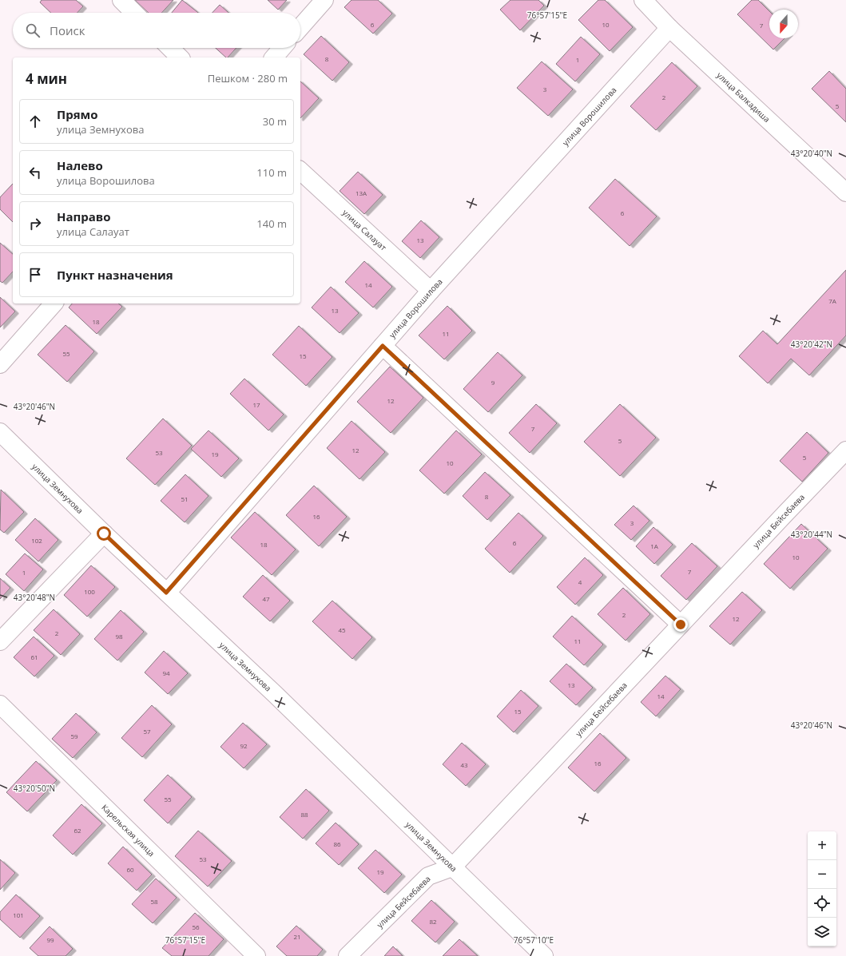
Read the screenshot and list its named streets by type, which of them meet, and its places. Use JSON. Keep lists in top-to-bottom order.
{
  "streets": {
    "street": [
      "улица Балкадиша",
      "улица Ворошилова",
      "улица Салауат",
      "улица Земнухова",
      "улица Бейсебаева",
      "Карельская улица"
    ]
  },
  "crossings": [
    ["улица Балкадиша", "улица Ворошилова"],
    ["улица Ворошилова", "улица Салауат"],
    ["улица Ворошилова", "улица Земнухова"],
    ["улица Земнухова", "улица Бейсебаева"]
  ],
  "house_numbers": [
    "6",
    "10",
    "7",
    "8",
    "1",
    "3",
    "2",
    "5",
    "13А",
    "6",
    "13",
    "14",
    "7А",
    "13",
    "18",
    "11",
    "55",
    "15",
    "9",
    "12",
    "17",
    "7",
    "5",
    "12",
    "53",
    "19",
    "5",
    "10",
    "8",
    "51",
    "16",
    "3",
    "102",
    "6",
    "18",
    "1А",
    "10",
    "7",
    "1",
    "4",
    "100",
    "47",
    "2",
    "12",
    "45",
    "2",
    "98",
    "11",
    "61",
    "94",
    "13",
    "14",
    "15",
    "57",
    "59",
    "92",
    "16",
    "43",
    "55",
    "88",
    "62",
    "86",
    "53",
    "60",
    "19",
    "58",
    "101",
    "82",
    "56",
    "21",
    "99"
  ],
  "north": "bottom",
  "page": {
    "search": "Поиск",
    "heading": ["4 мин", "Пешком · 280 m"],
    "list": [
      ["Прямо", "улица Земнухова", "30 m"],
      ["Налево", "улица Ворошилова", "110 m"],
      ["Направо", "улица Салауат", "140 m"],
      "Пункт назначения"
    ],
    "map_buttons": ["+", "−"]
  },
  "coordinates": [
    "76°57'15\"E",
    "43°20'40\"N",
    "43°20'42\"N",
    "43°20'46\"N",
    "43°20'44\"N",
    "43°20'48\"N",
    "43°20'50\"N",
    "76°57'10\"E"
  ]
}
